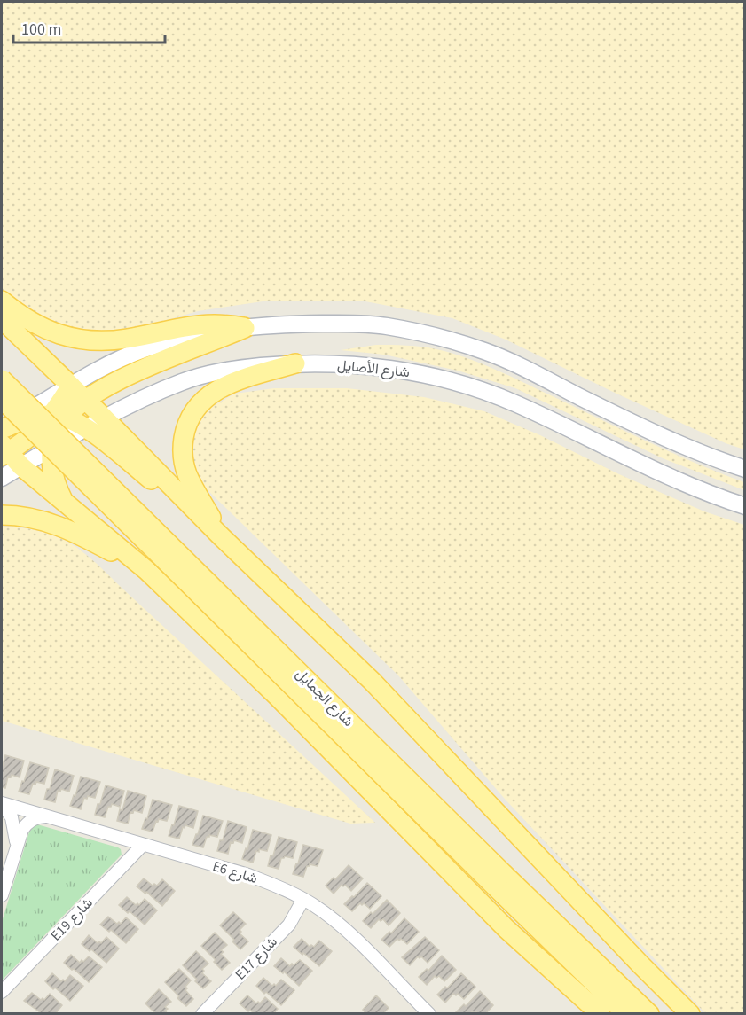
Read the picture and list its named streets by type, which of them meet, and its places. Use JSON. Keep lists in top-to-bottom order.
{
  "streets": {
    "main road": ["شارع الأصايل", "شارع الجمايل"],
    "street": ["E6 شارع", "E19 شارع", "E17 شارع"]
  },
  "crossings": [
    ["E6 شارع", "E19 شارع"],
    ["E6 شارع", "E17 شارع"]
  ],
  "scale_bar": "100 m"
}
